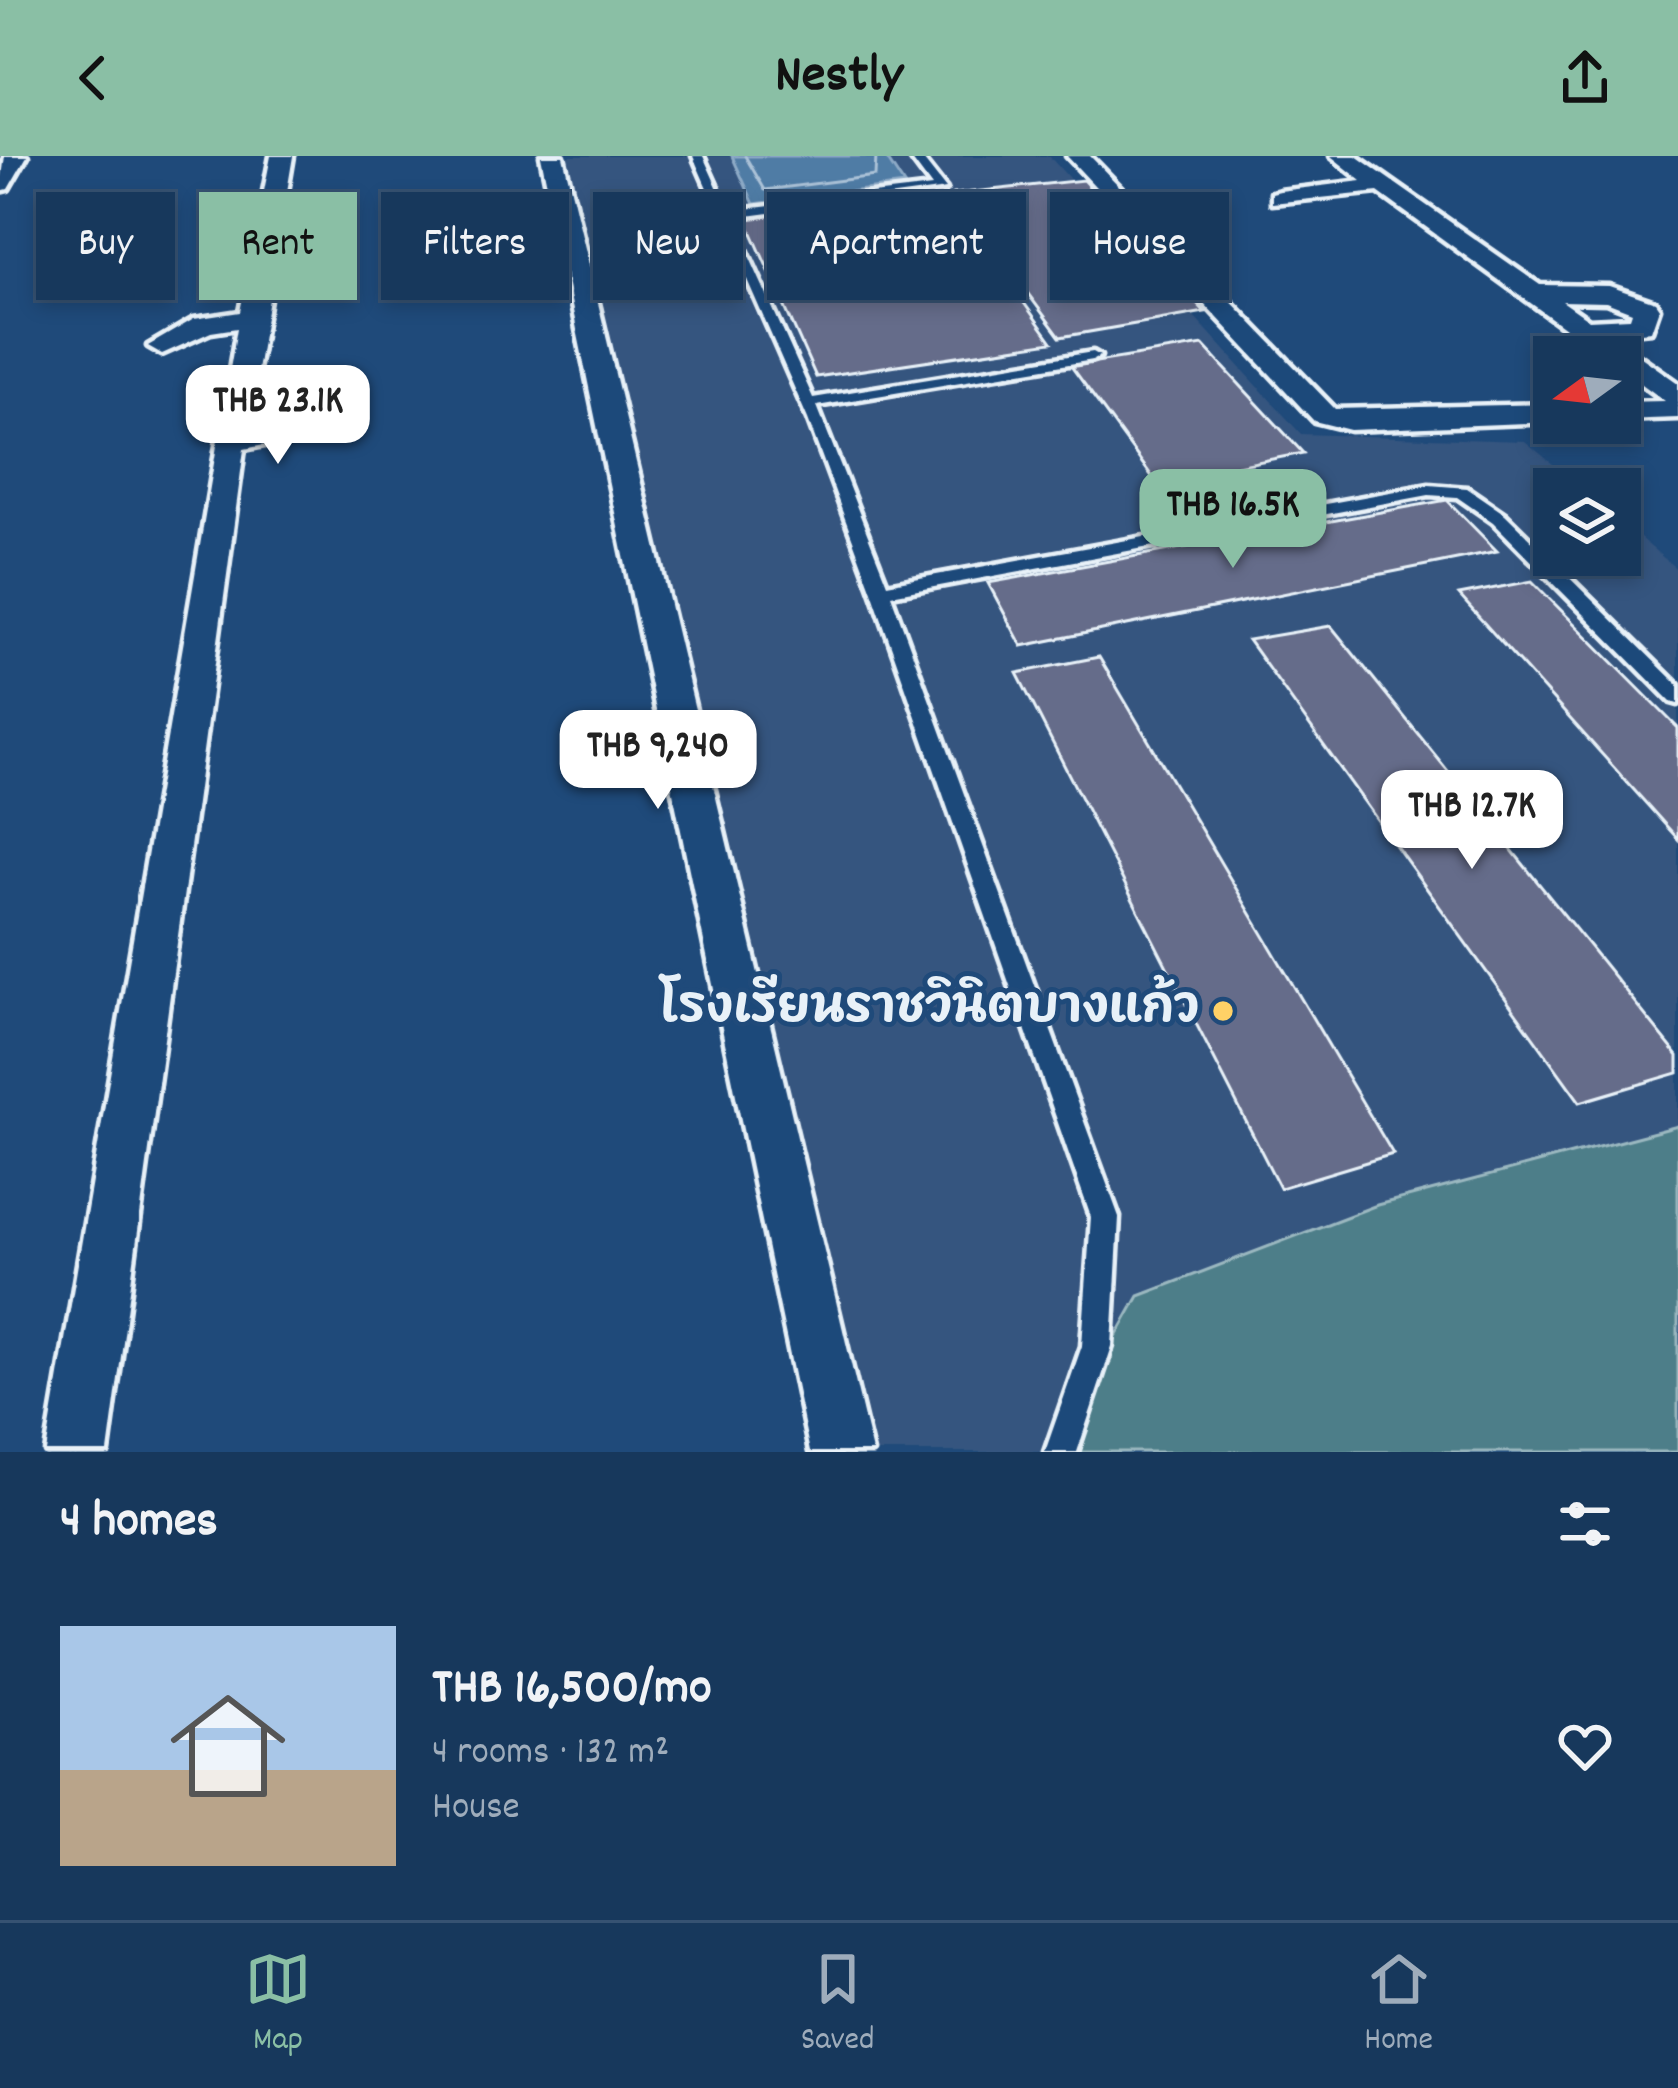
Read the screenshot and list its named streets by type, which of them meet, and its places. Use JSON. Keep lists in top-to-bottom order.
{
  "places": ["โรงเรียนราชวินิตบางแก้ว"],
  "north": "left",
  "page": {
    "header": "Nestly",
    "chip": [
      "Buy",
      "Rent",
      "Filters",
      "New",
      "Apartment",
      "House"
    ],
    "price": [
      "THB 23.1K",
      "THB 16.5K",
      "THB 9,240",
      "THB 12.7K"
    ],
    "heading": "4 homes",
    "list": [
      {
        "name": "THB 16,500/mo",
        "note": "4 rooms · 132 m² · House"
      }
    ],
    "tabs": ["Map", "Saved", "Home"]
  }
}
